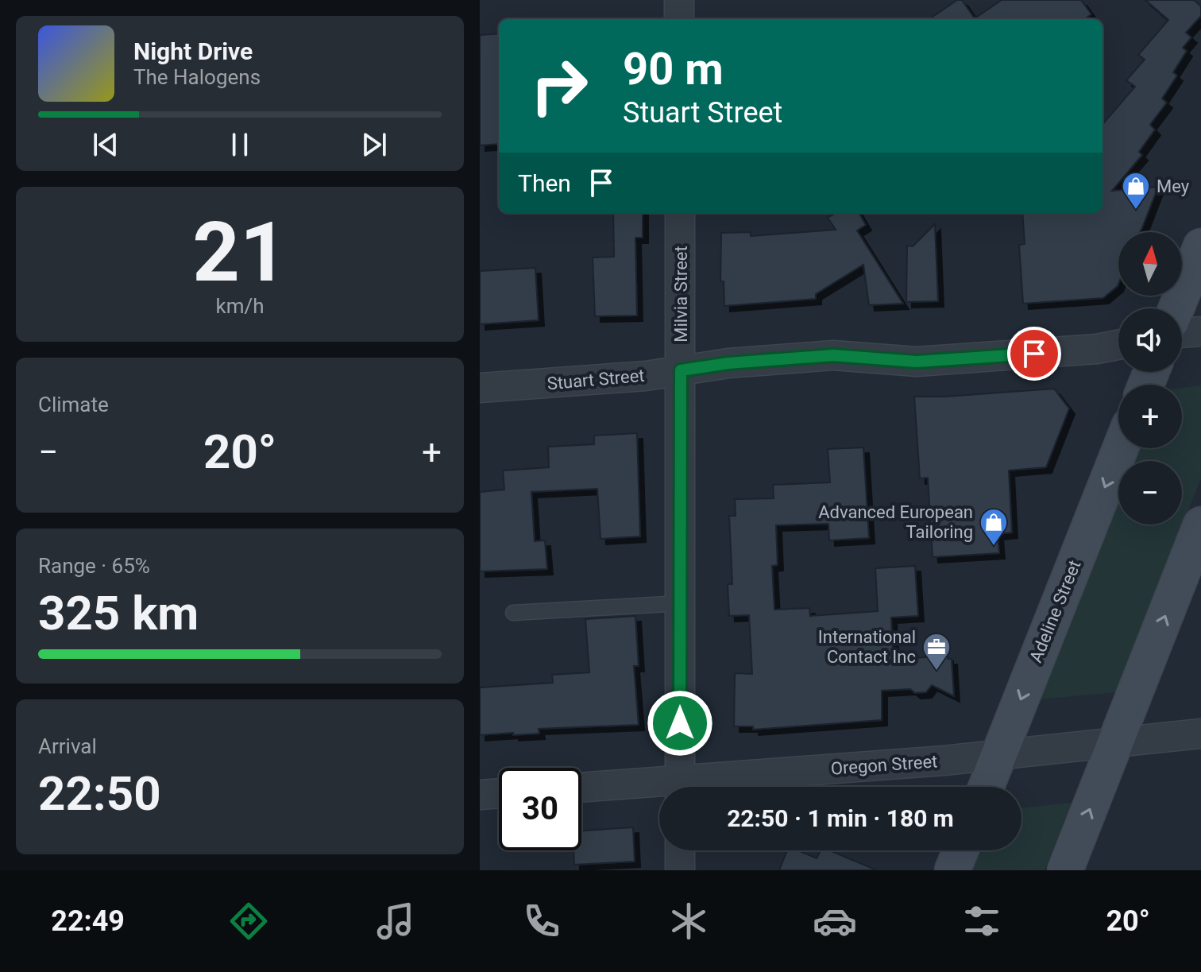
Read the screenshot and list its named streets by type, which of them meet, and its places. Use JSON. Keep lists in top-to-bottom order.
{
  "streets": {
    "main road": ["Adeline Street"],
    "street": ["Milvia Street", "Stuart Street", "Oregon Street"]
  },
  "crossings": [
    ["Milvia Street", "Stuart Street"],
    ["Adeline Street", "Oregon Street"]
  ],
  "places": {
    "shop": ["Mey", "Advanced European Tailoring"],
    "office": ["International Contact Inc"]
  },
  "north": "top",
  "page": {
    "turn": ["90 m", "Stuart Street"],
    "song": ["Night Drive", "The Halogens"],
    "then": "Then",
    "tile": [
      ["21", "km/h"],
      "Climate",
      ["Range · 65%", "325 km"],
      ["Arrival", "22:50"]
    ],
    "map_buttons": ["+", "−"],
    "heat": ["−", "20°", "+"],
    "limit": "30",
    "trip": "22:50 · 1 min · 180 m",
    "tabs": ["22:49", "20°"]
  }
}
